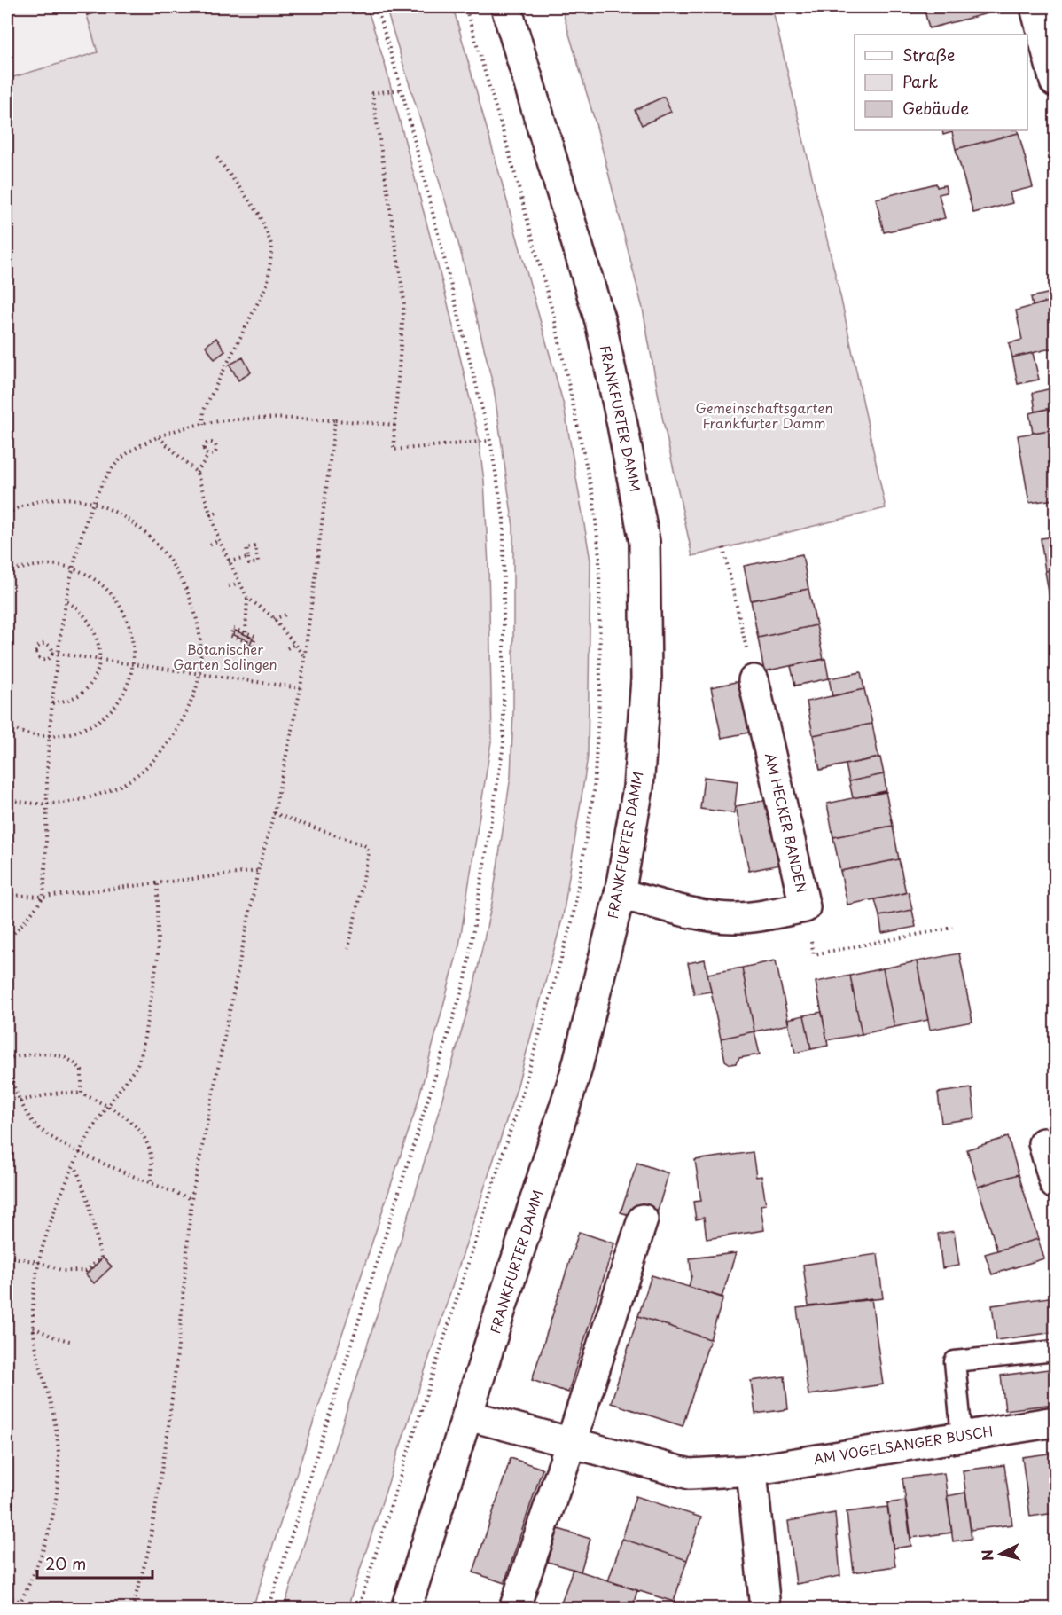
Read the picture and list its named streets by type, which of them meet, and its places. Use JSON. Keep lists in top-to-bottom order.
{
  "streets": {
    "street": ["FRANKFURTER DAMM", "AM HECKER BANDEN", "AM VOGELSANGER BUSCH"]
  },
  "crossings": [
    ["FRANKFURTER DAMM", "AM HECKER BANDEN"],
    ["FRANKFURTER DAMM", "AM VOGELSANGER BUSCH"]
  ],
  "parks": ["Gemeinschaftsgarten Frankfurter Damm", "Botanischer Garten Solingen"],
  "legend": ["Straße", "Park", "Gebäude"],
  "scale_bar": "20 m",
  "north": "left"
}
